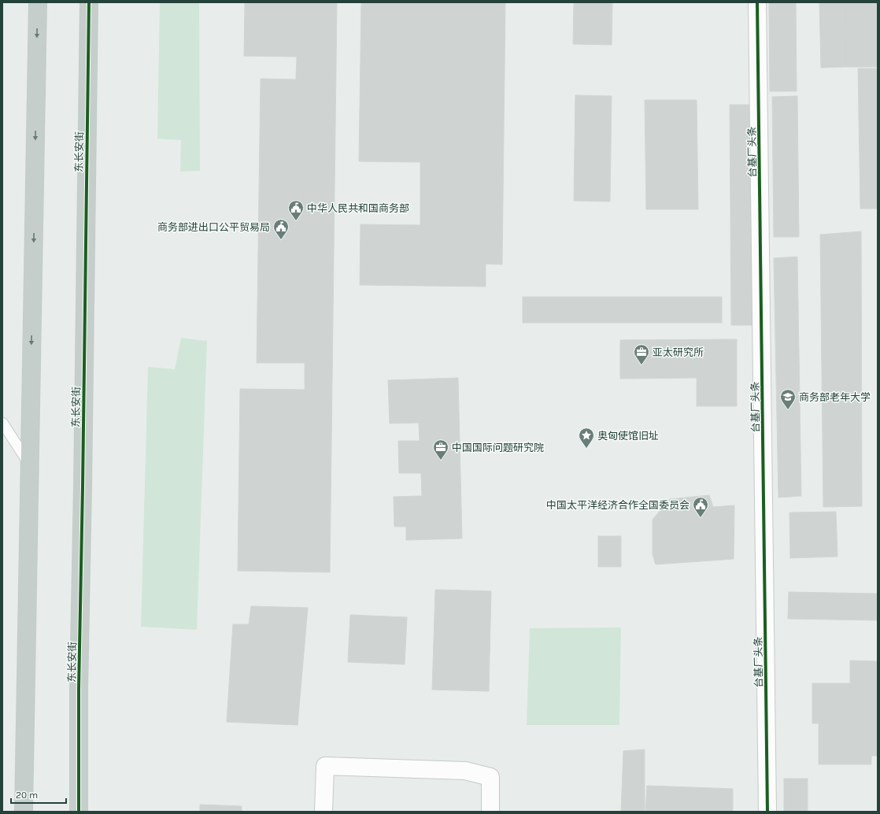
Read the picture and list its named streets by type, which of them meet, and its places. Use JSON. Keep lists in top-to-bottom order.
{
  "streets": {
    "highway": ["东长安街"],
    "street": ["台基厂头条"]
  },
  "places": {
    "public building": ["中华人民共和国商务部", "商务部进出口公平贸易局", "中国太平洋经济合作全国委员会"],
    "office": ["亚太研究所", "中国国际问题研究院"],
    "school or university": ["商务部老年大学"],
    "place": ["奥匈使馆旧址"]
  },
  "scale_bar": "20 m"
}
